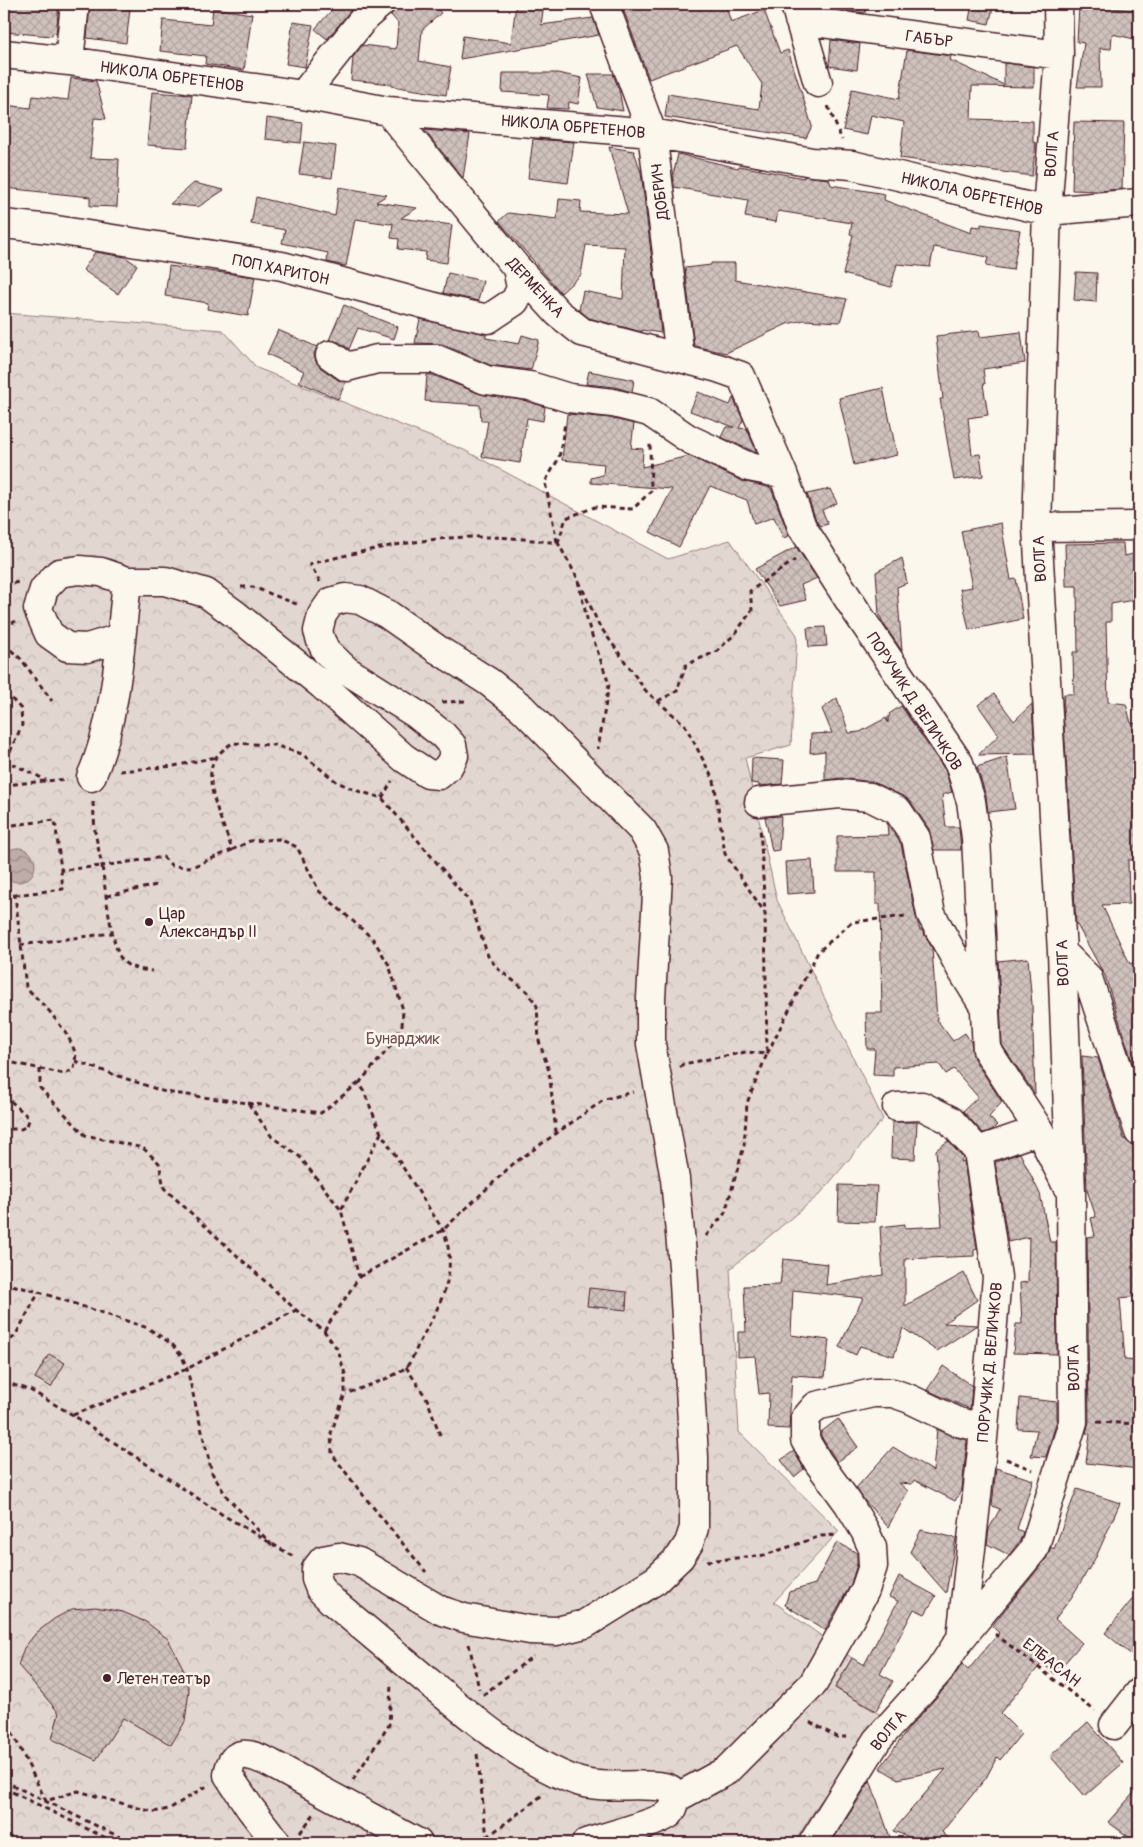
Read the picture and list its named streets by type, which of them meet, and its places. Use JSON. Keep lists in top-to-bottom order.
{
  "streets": {
    "street": [
      "ГАБЪР",
      "НИКОЛА ОБРЕТЕНОВ",
      "ВОЛГА",
      "ДОБРИЧ",
      "ПОП ХАРИТОН",
      "ДЕРМЕНКА",
      "ПОРУЧИК Д. ВЕЛИЧКОВ"
    ],
    "path": ["ЕЛБАСАН"]
  },
  "crossings": [
    ["ГАБЪР", "ВОЛГА"],
    ["НИКОЛА ОБРЕТЕНОВ", "ВОЛГА"],
    ["НИКОЛА ОБРЕТЕНОВ", "ДОБРИЧ"],
    ["НИКОЛА ОБРЕТЕНОВ", "ДЕРМЕНКА"],
    ["ВОЛГА", "ПОРУЧИК Д. ВЕЛИЧКОВ"],
    ["ВОЛГА", "ЕЛБАСАН"],
    ["ДОБРИЧ", "ДЕРМЕНКА"],
    ["ПОП ХАРИТОН", "ДЕРМЕНКА"],
    ["ДЕРМЕНКА", "ПОРУЧИК Д. ВЕЛИЧКОВ"],
    ["ПОРУЧИК Д. ВЕЛИЧКОВ", "ЕЛБАСАН"]
  ],
  "parks": ["Бунарджик"],
  "places": ["Цар Александър II", "Летен театър"]
}
